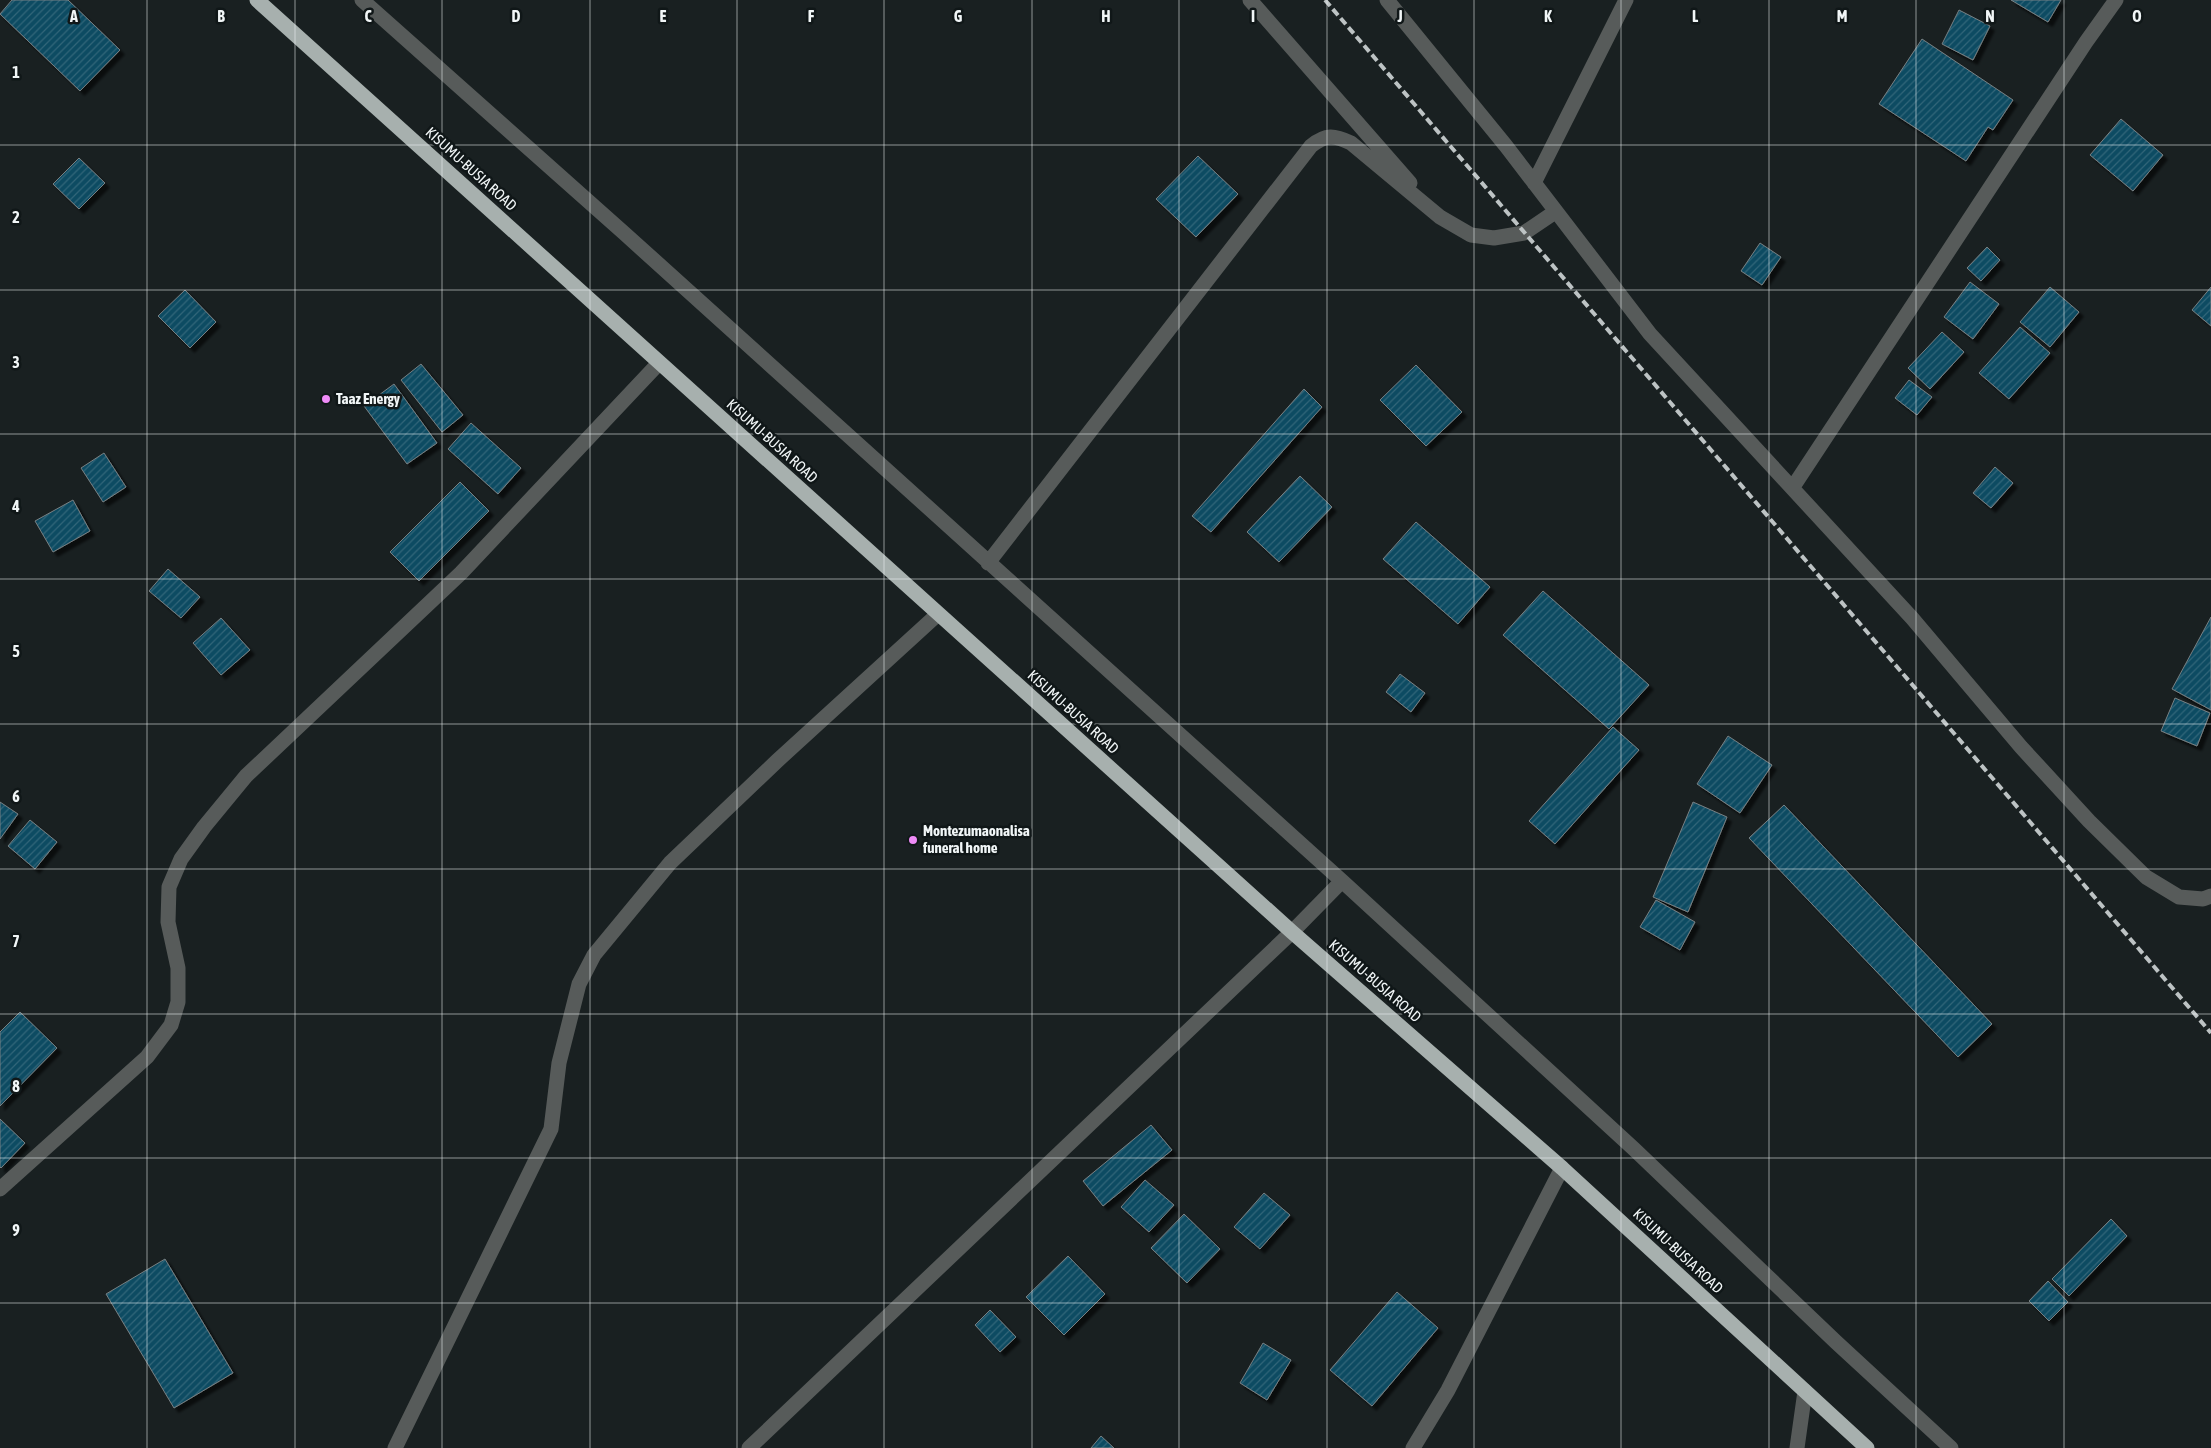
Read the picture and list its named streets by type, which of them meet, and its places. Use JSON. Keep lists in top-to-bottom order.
{
  "streets": {
    "highway": ["KISUMU-BUSIA ROAD"]
  },
  "places": ["Taaz Energy", "Montezumaonalisa funeral home"],
  "grid": {
    "columns": [
      "A",
      "B",
      "C",
      "D",
      "E",
      "F",
      "G",
      "H",
      "I",
      "J",
      "K",
      "L",
      "M",
      "N",
      "O"
    ],
    "rows": [
      "1",
      "2",
      "3",
      "4",
      "5",
      "6",
      "7",
      "8",
      "9"
    ]
  }
}
